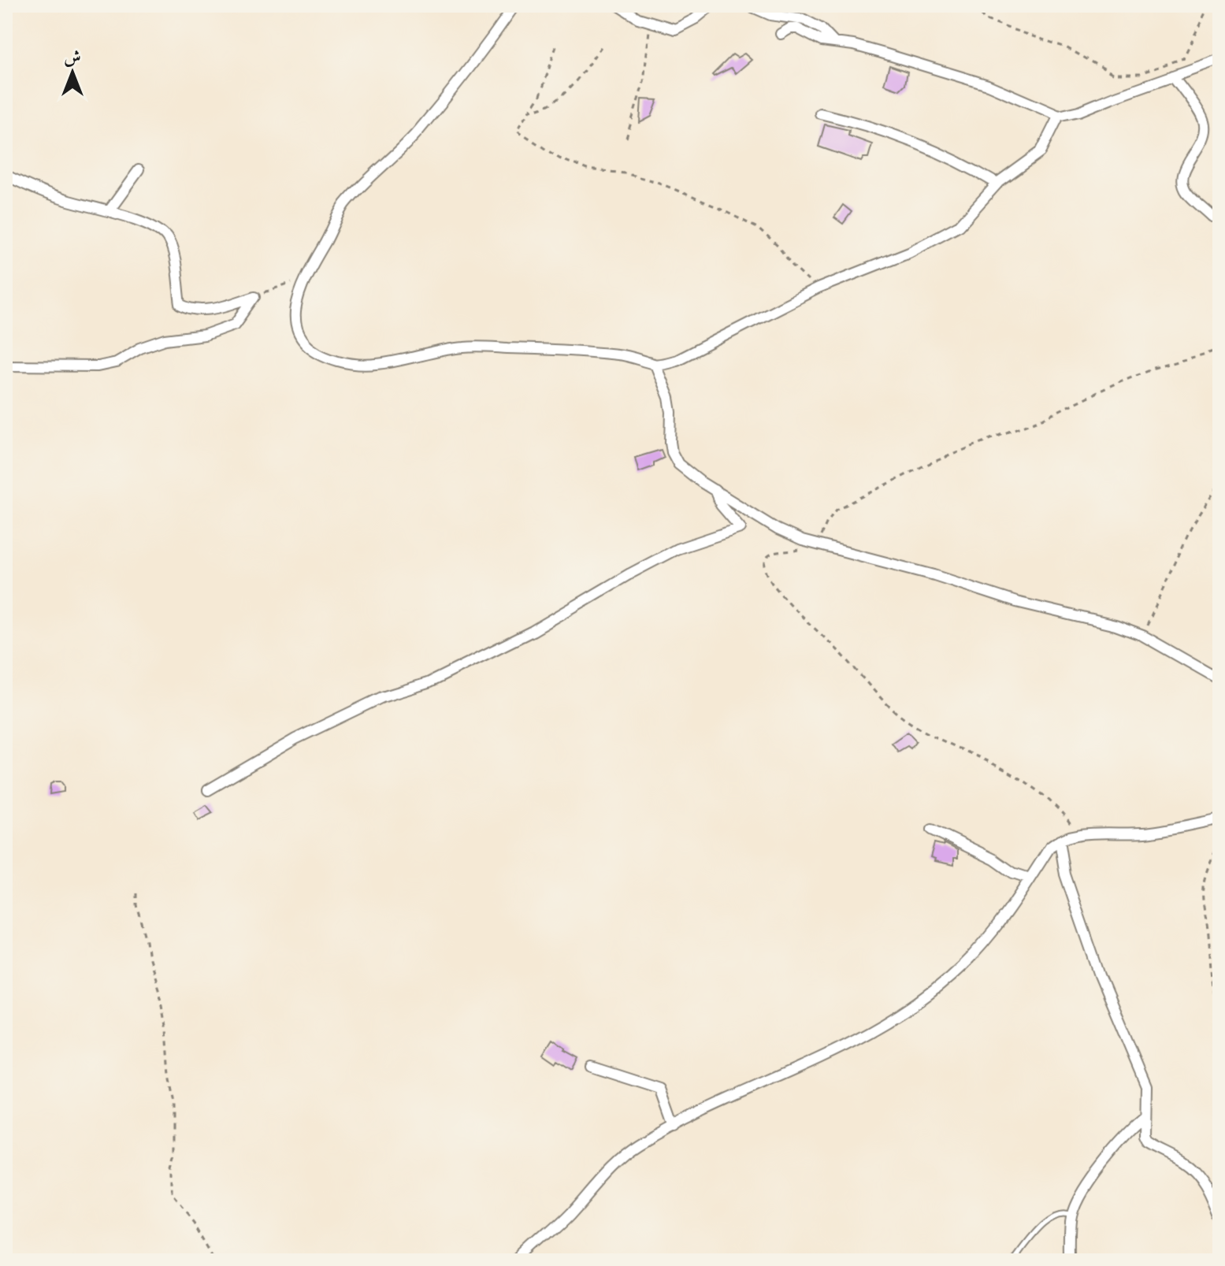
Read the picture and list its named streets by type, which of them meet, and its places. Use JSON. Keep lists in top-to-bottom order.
{
  "north": "top"
}
